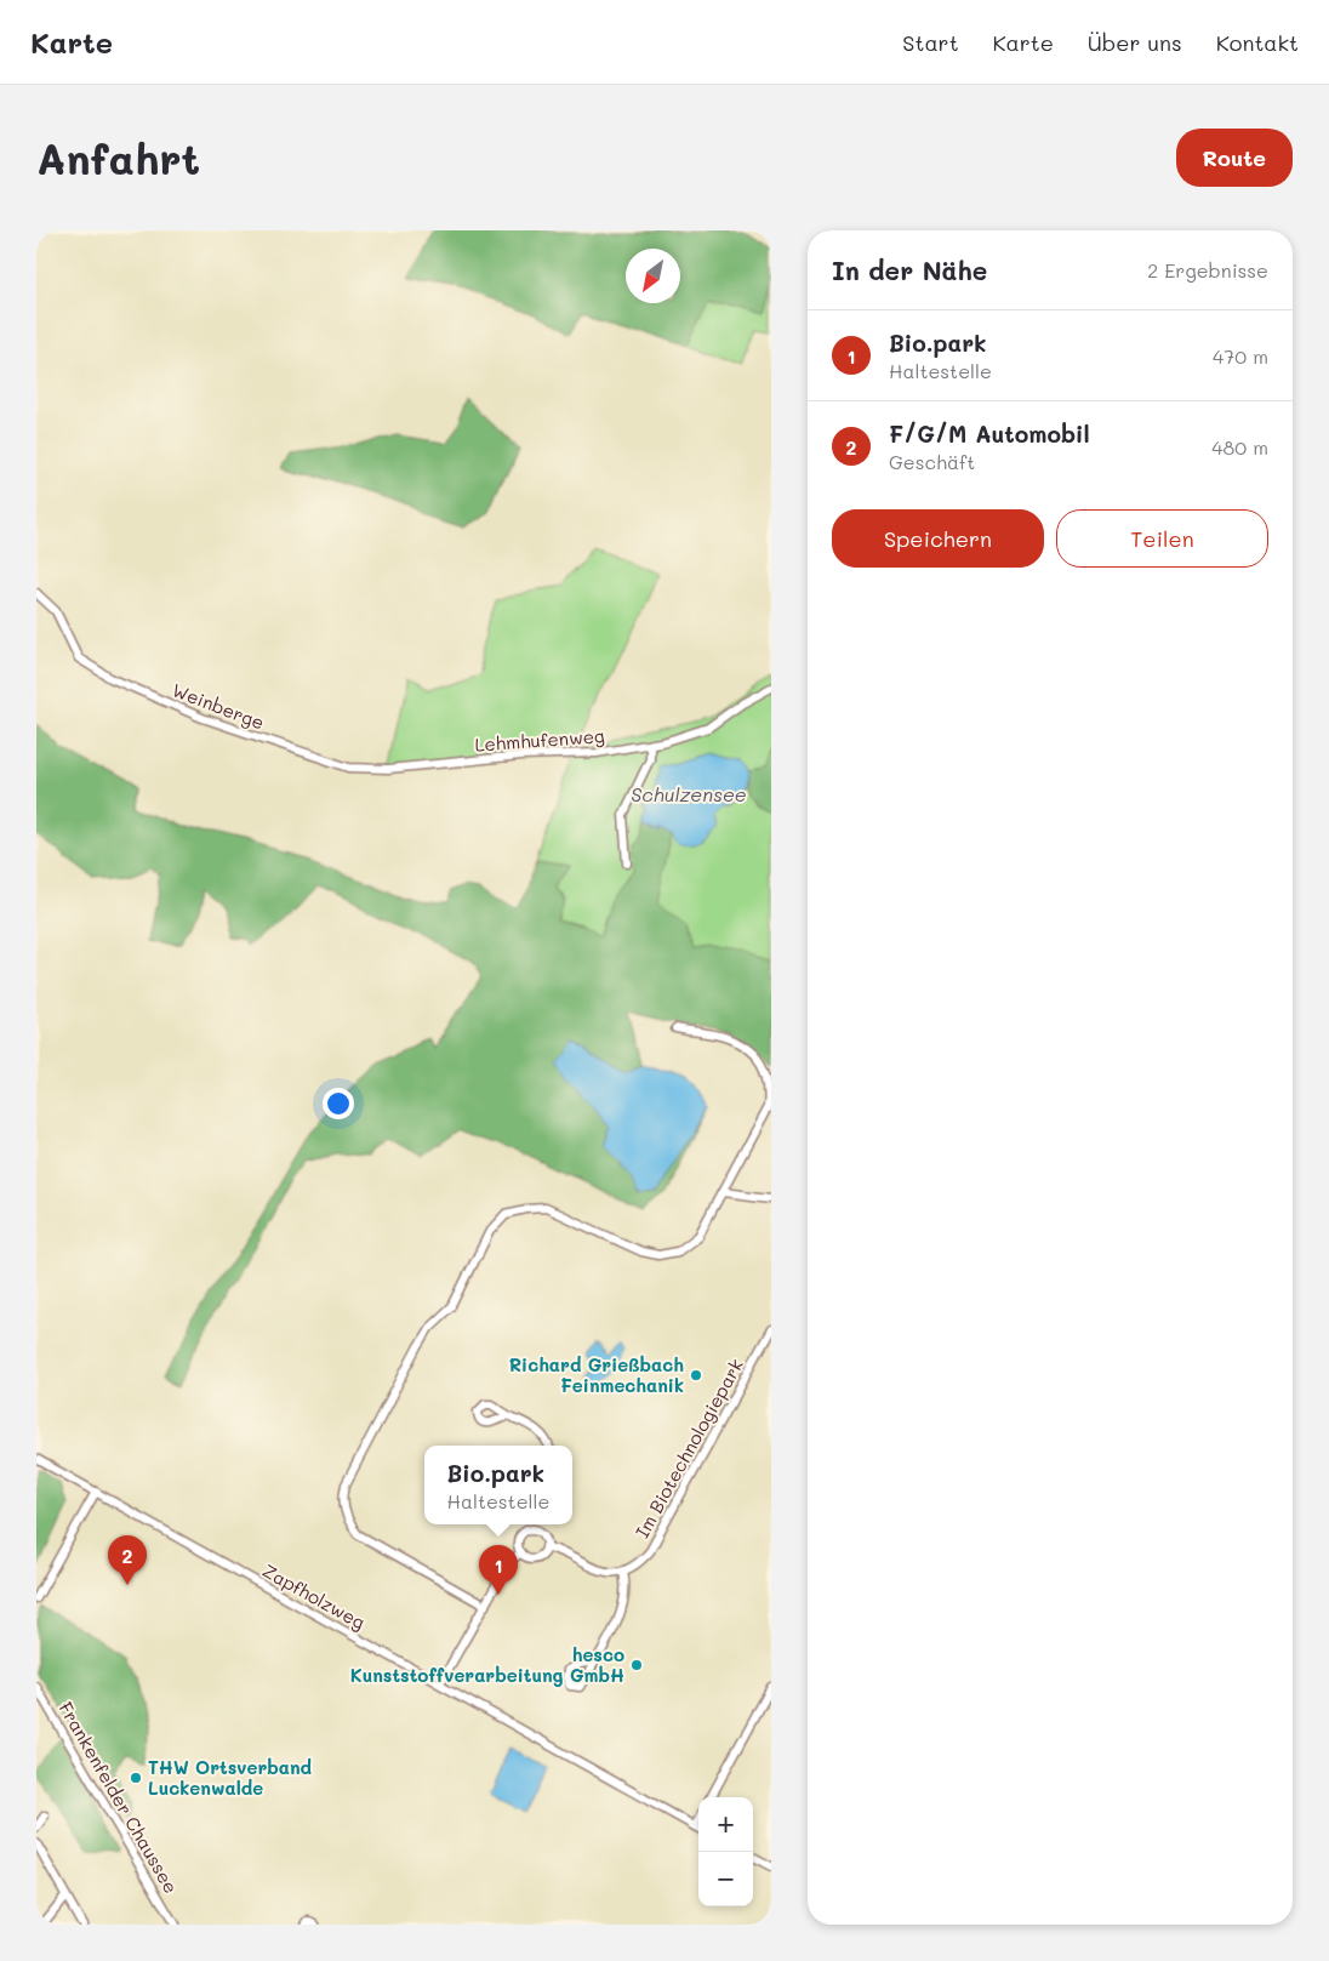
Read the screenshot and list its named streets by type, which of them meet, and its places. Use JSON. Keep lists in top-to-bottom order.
{
  "streets": {
    "street": [
      "Weinberge",
      "Lehmhufenweg",
      "Im Biotechnologiepark",
      "Zapfholzweg",
      "Frankenfelder Chaussee"
    ]
  },
  "crossings": [
    ["Weinberge", "Lehmhufenweg"]
  ],
  "water": ["Schulzensee"],
  "places": ["Richard Grießbach Feinmechanik", "hesco Kunststoffverarbeitung GmbH", "THW Ortsverband Luckenwalde"],
  "north": "bottom left",
  "page": {
    "header": "Karte",
    "nav": [
      "Start",
      "Karte",
      "Über uns",
      "Kontakt"
    ],
    "buttons": [
      "Route",
      ["Speichern", "Teilen"]
    ],
    "title": "Anfahrt",
    "heading": ["In der Nähe", "2 Ergebnisse"],
    "list": [
      {
        "mark": "1",
        "name": "Bio.park",
        "note": "Haltestelle",
        "value": "470 m"
      },
      {
        "mark": "2",
        "name": "F/G/M Automobil",
        "note": "Geschäft",
        "value": "480 m"
      }
    ],
    "popup": ["Bio.park", "Haltestelle"],
    "pins": ["2", "1"],
    "map_buttons": ["+", "−"]
  }
}
